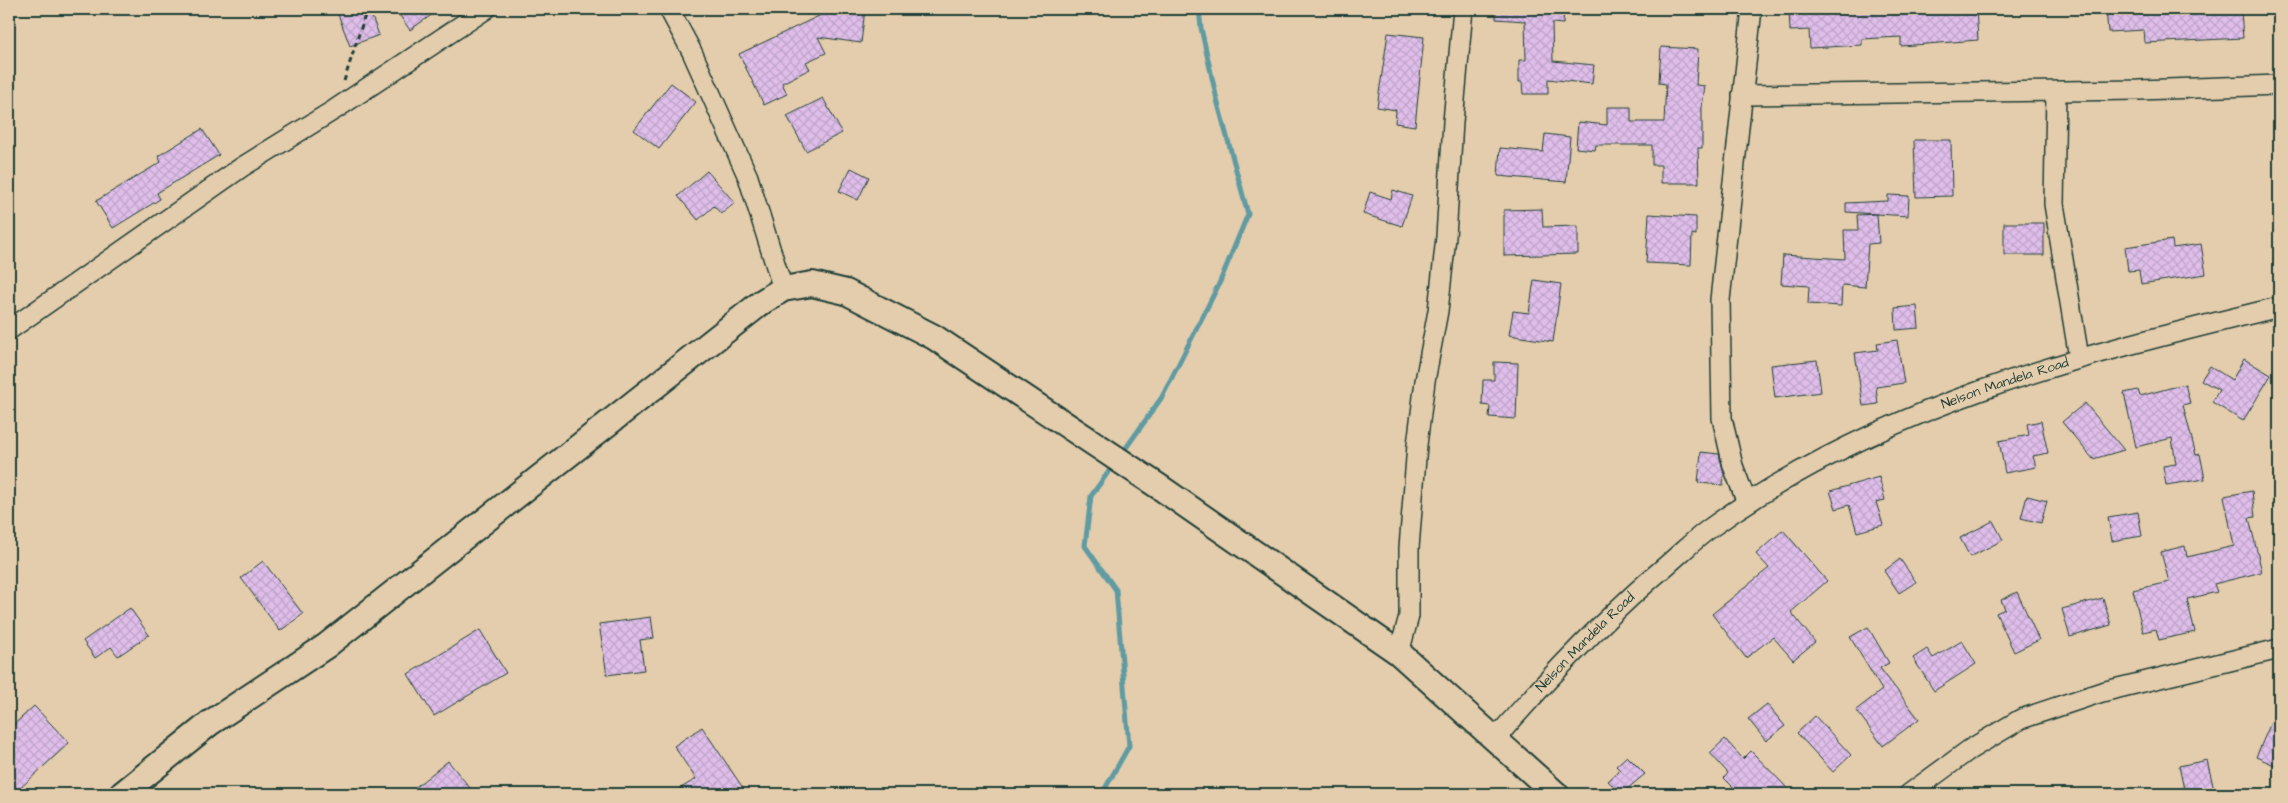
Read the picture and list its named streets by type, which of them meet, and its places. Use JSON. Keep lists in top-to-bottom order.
{
  "streets": {
    "street": ["Nelson Mandela Road"]
  }
}
